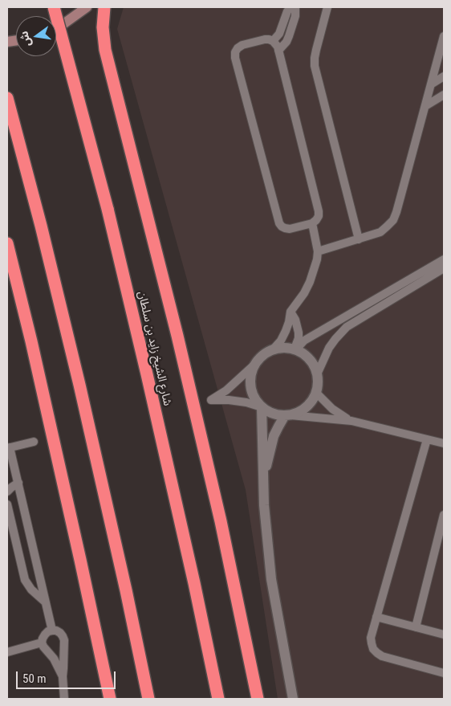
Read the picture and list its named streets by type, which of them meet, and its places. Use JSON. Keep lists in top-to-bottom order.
{
  "streets": {
    "highway": ["شارع الشيخ زايد بن سلطان"]
  },
  "scale_bar": "50 m",
  "north": "left"
}
